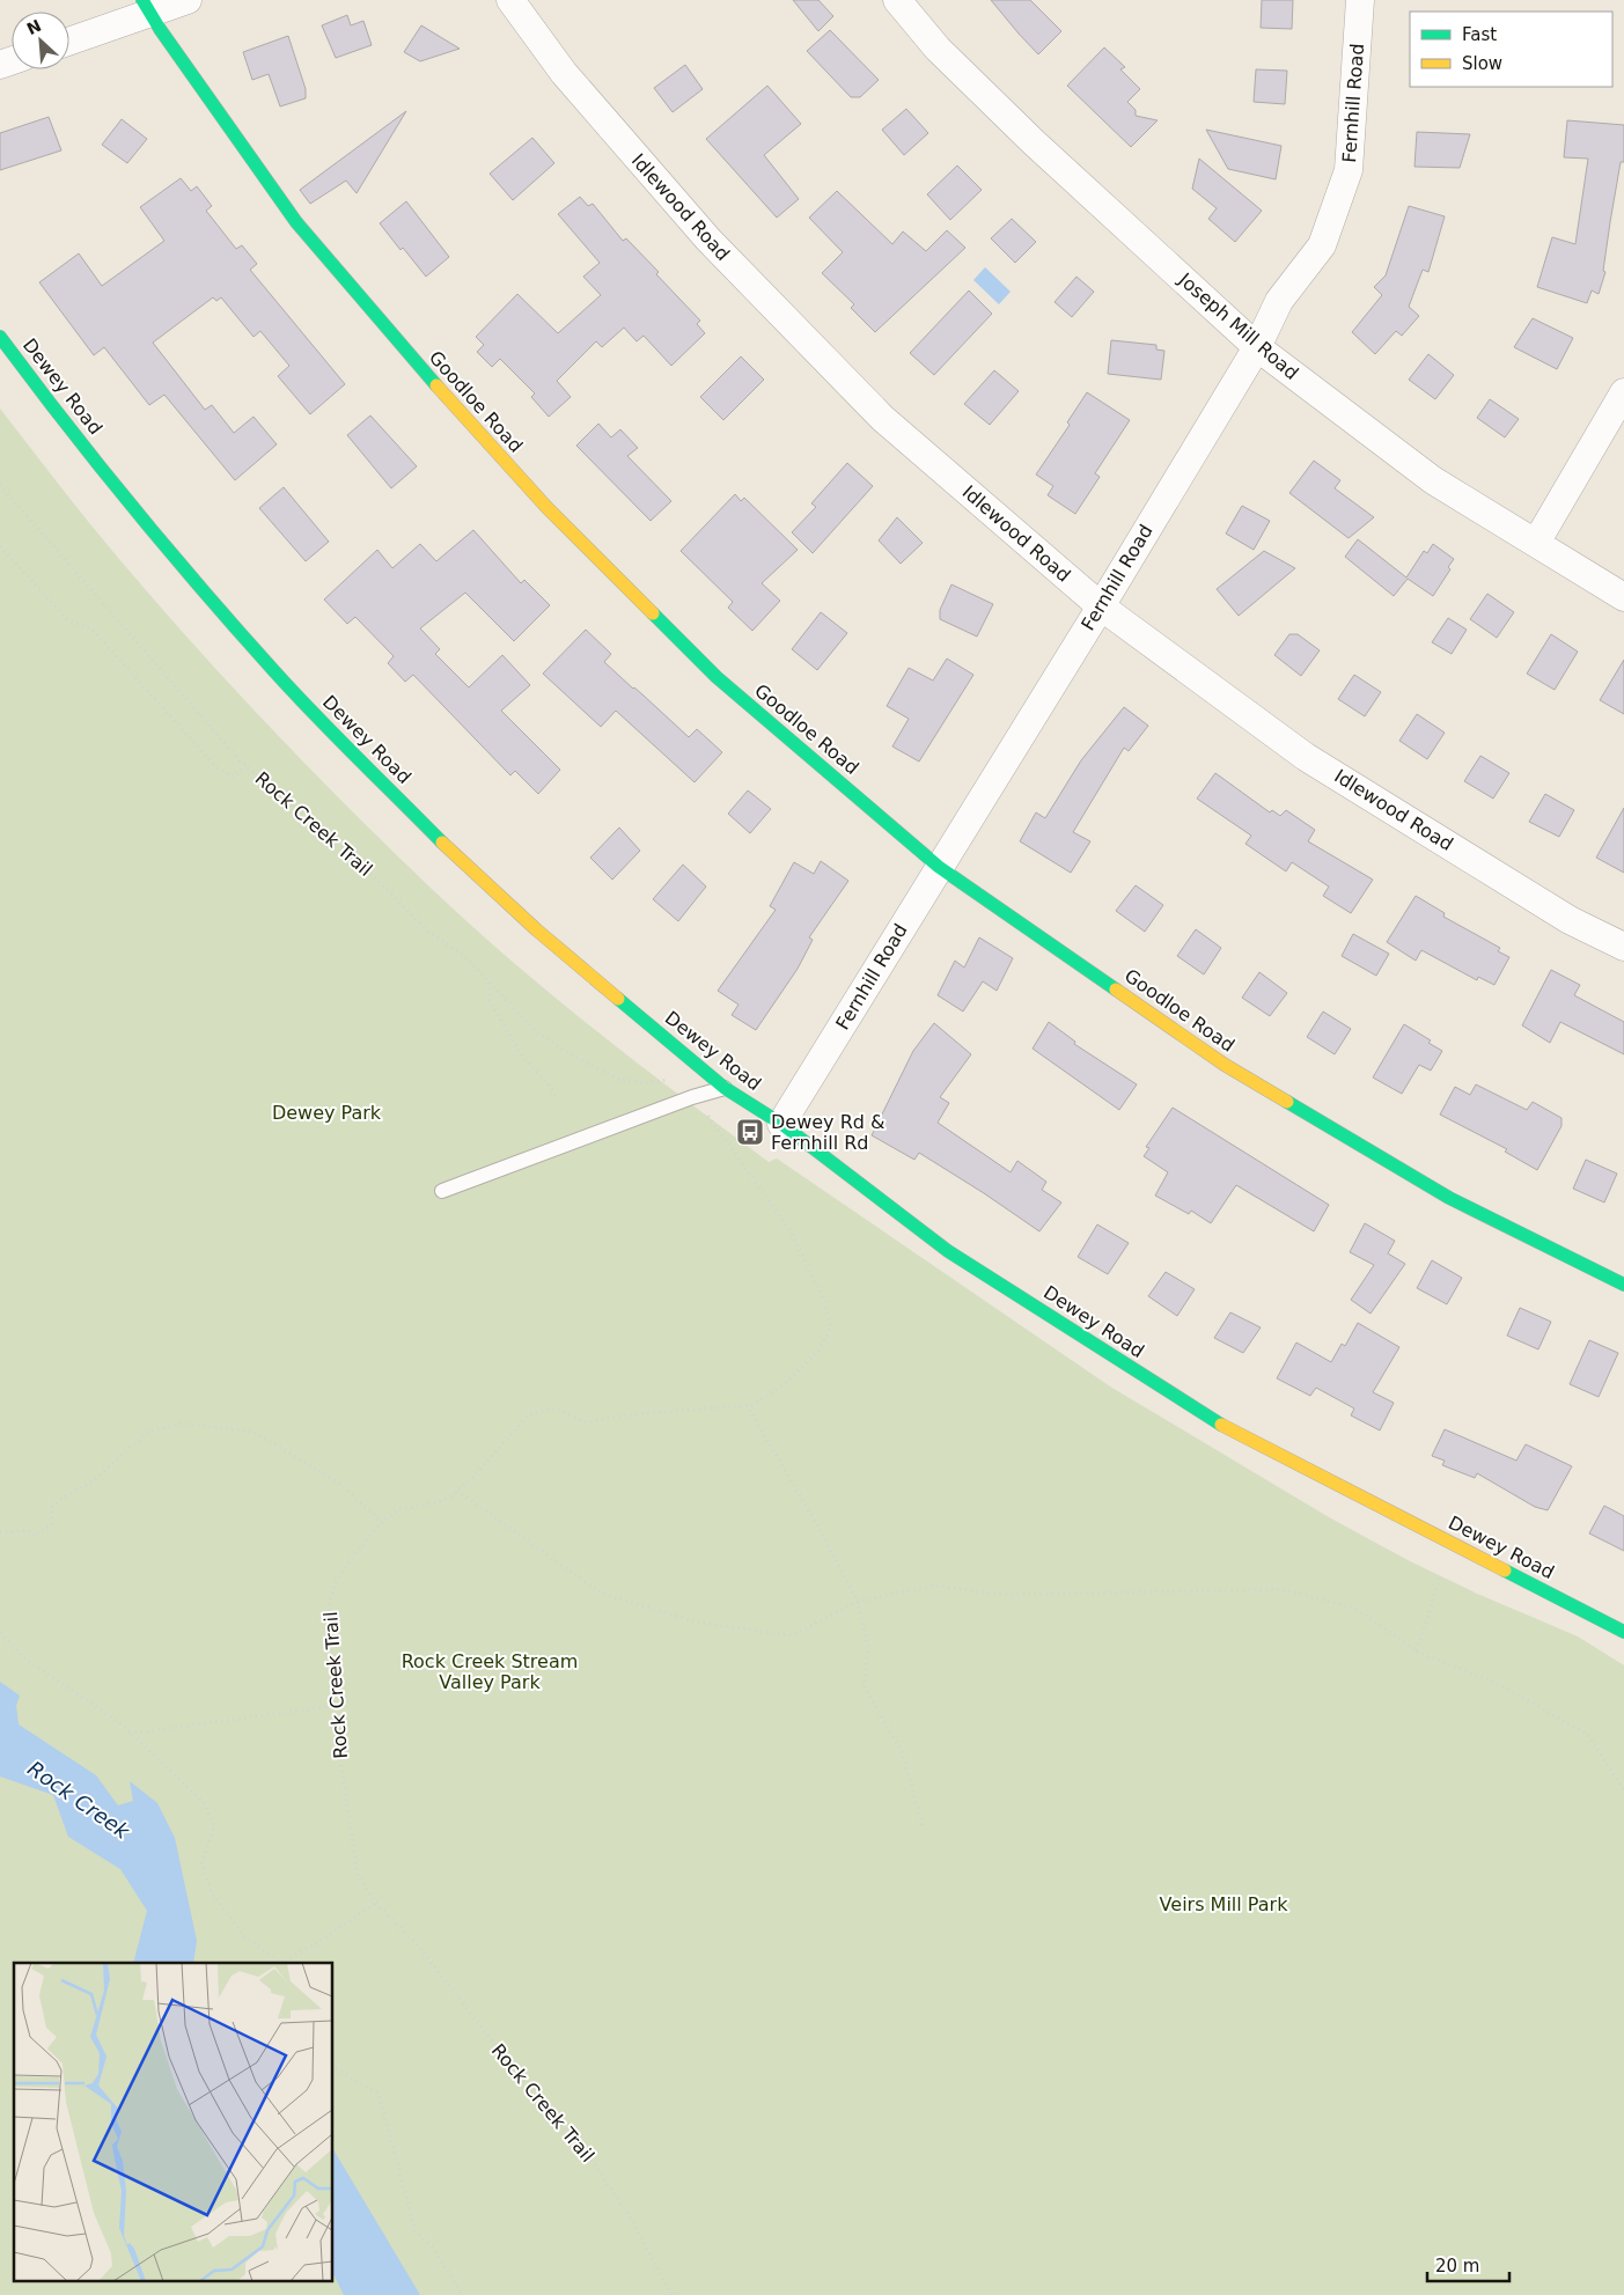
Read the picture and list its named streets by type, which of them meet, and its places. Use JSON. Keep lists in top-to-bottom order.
{
  "streets": {
    "street": [
      "Fernhill Road",
      "Idlewood Road",
      "Joseph Mill Road",
      "Dewey Road",
      "Goodloe Road"
    ],
    "path": ["Rock Creek Trail"]
  },
  "crossings": [
    ["Fernhill Road", "Idlewood Road"],
    ["Fernhill Road", "Joseph Mill Road"],
    ["Fernhill Road", "Dewey Road"],
    ["Fernhill Road", "Goodloe Road"]
  ],
  "water": ["Rock Creek"],
  "parks": ["Dewey Park", "Rock Creek Stream Valley Park", "Veirs Mill Park"],
  "places": {
    "bus stop": ["Dewey Rd & Fernhill Rd"]
  },
  "legend": ["Fast", "Slow"],
  "scale_bar": "20 m",
  "north": "top left"
}
